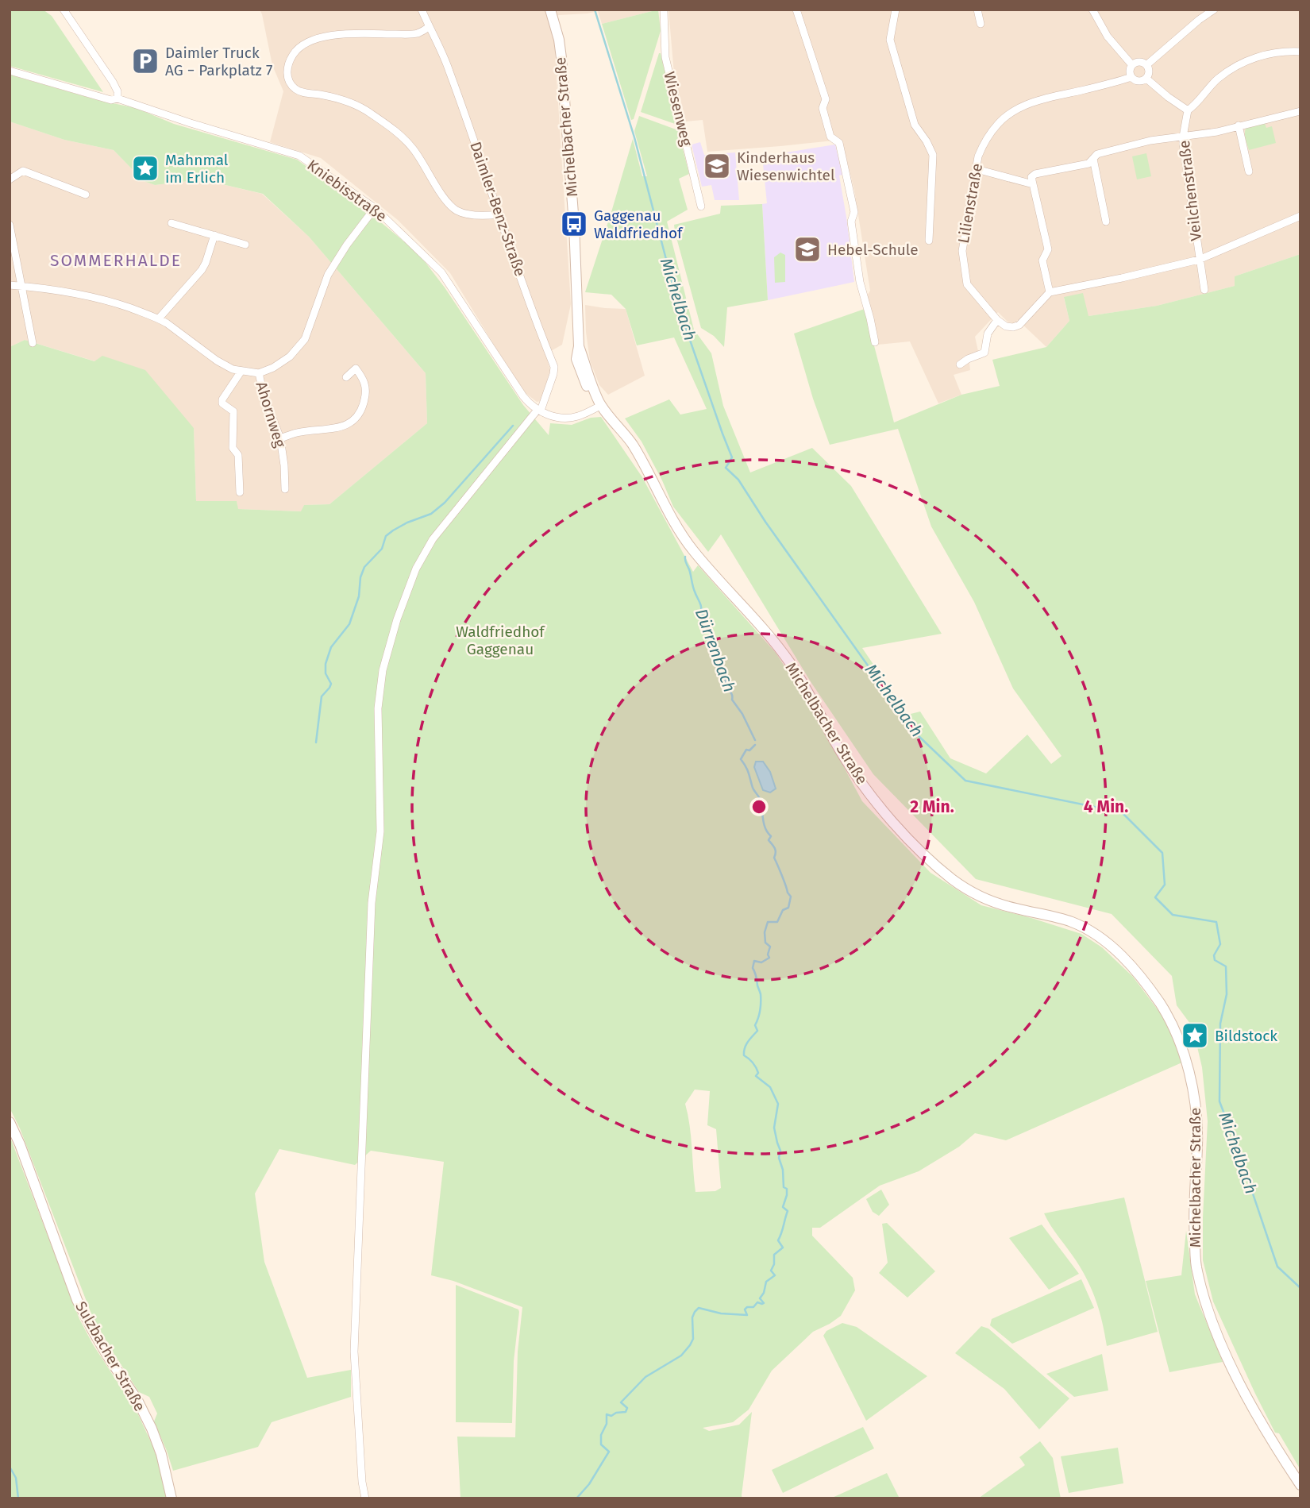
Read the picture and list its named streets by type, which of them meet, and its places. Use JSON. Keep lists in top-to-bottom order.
{
  "streets": {
    "main road": ["Michelbacher Straße", "Sulzbacher Straße"],
    "street": [
      "Wiesenweg",
      "Kniebisstraße",
      "Veilchenstraße",
      "Lilienstraße",
      "Daimler-Benz-Straße",
      "Ahornweg"
    ]
  },
  "crossings": [
    ["Kniebisstraße", "Daimler-Benz-Straße"]
  ],
  "districts": ["SOMMERHALDE"],
  "water": ["Michelbach", "Dürrenbach"],
  "parks": ["Waldfriedhof Gaggenau"],
  "places": {
    "parking": ["Daimler Truck AG − Parkplatz 7"],
    "school or university": ["Kinderhaus Wiesenwichtel", "Hebel-Schule"],
    "place": ["Mahnmal im Erlich", "Bildstock"],
    "bus stop": ["Gaggenau Waldfriedhof"]
  },
  "rings": ["2 Min.", "4 Min."]
}
